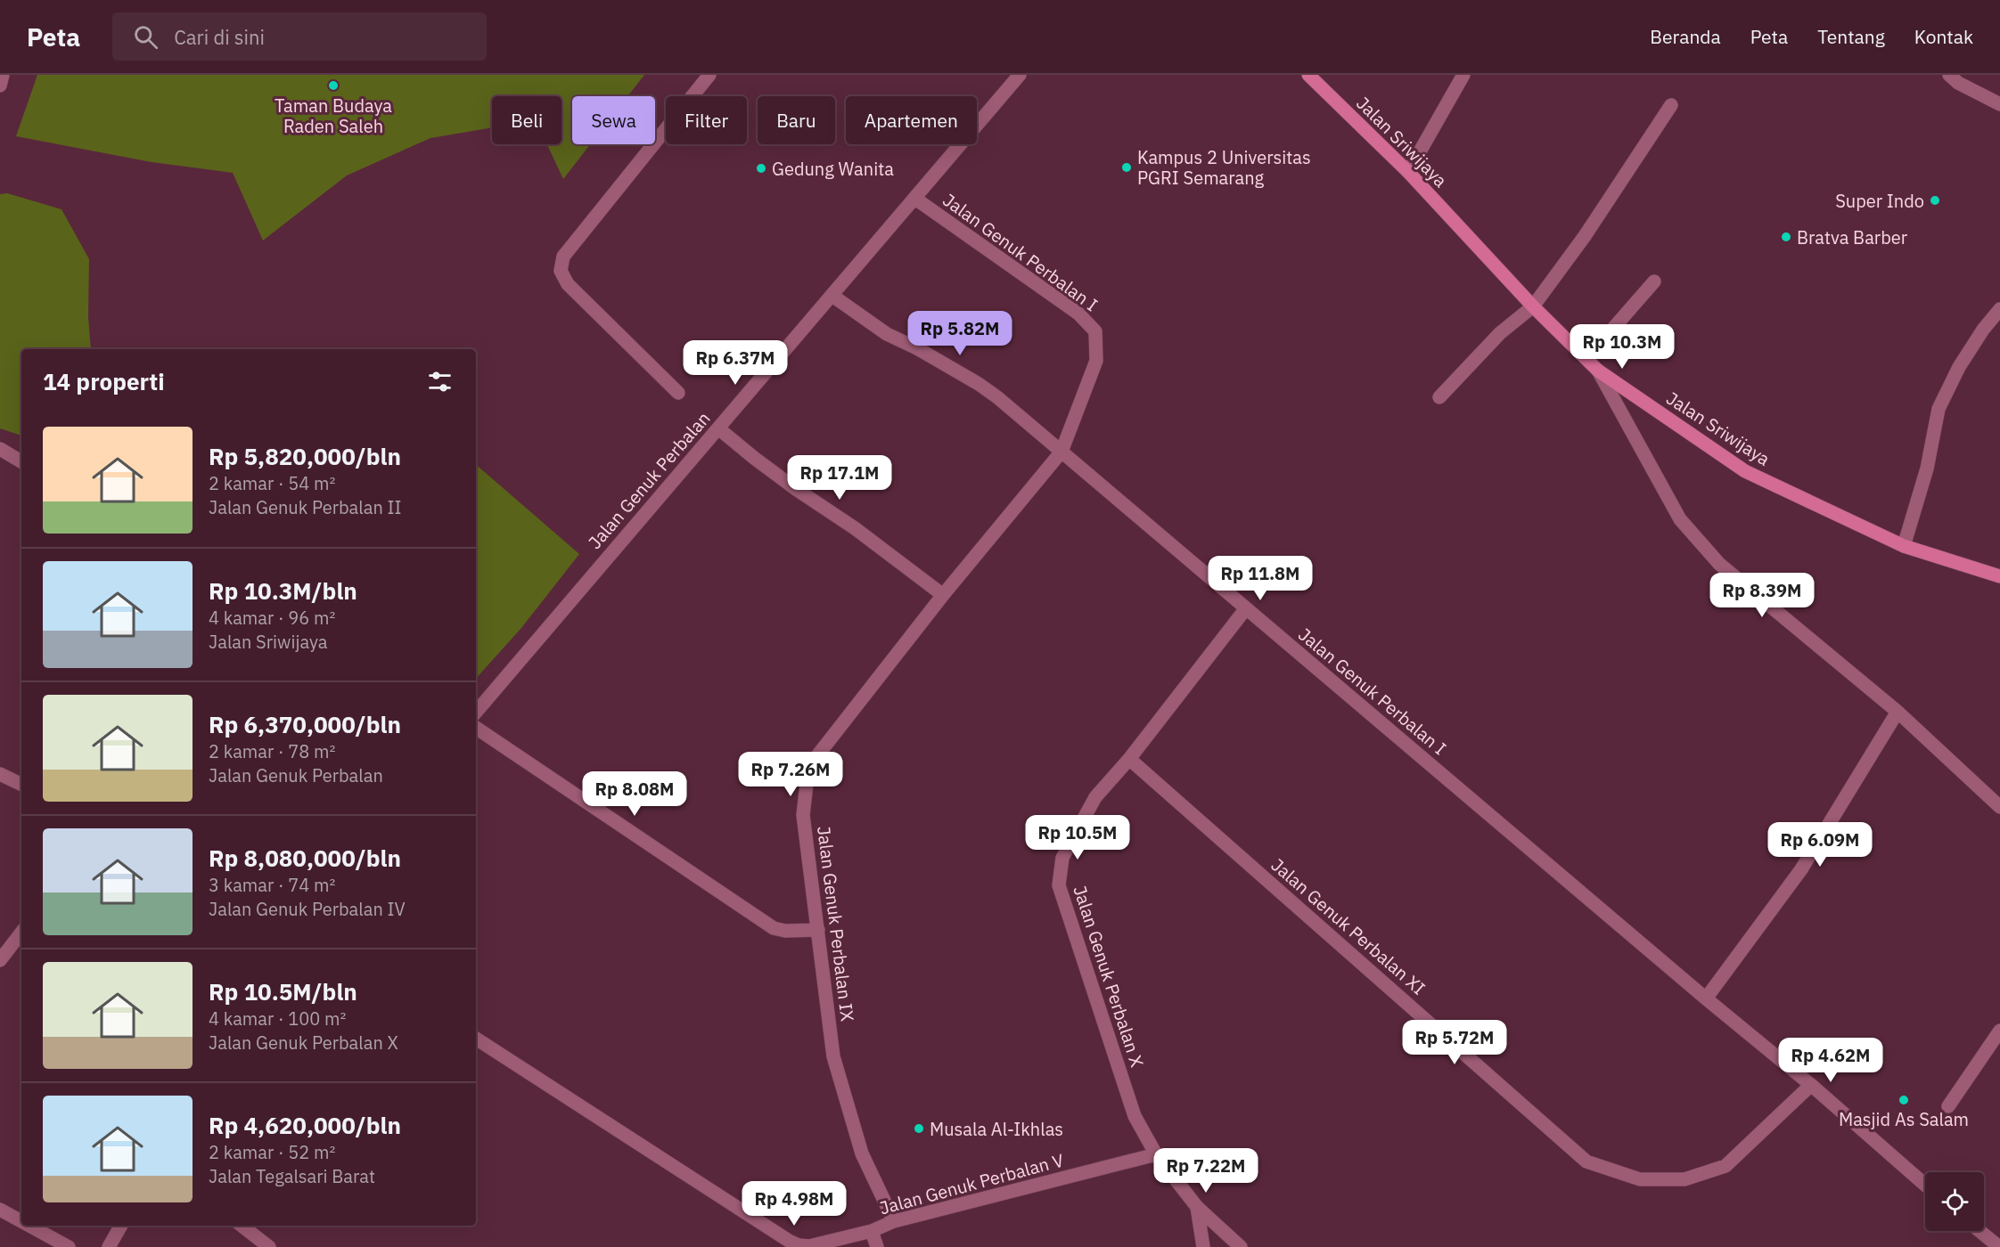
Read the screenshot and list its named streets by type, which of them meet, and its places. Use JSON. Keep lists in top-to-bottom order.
{
  "streets": {
    "main road": ["Jalan Sriwijaya"],
    "street": [
      "Jalan Genuk Perbalan I",
      "Jalan Genuk Perbalan",
      "Jalan Genuk Perbalan IX",
      "Jalan Genuk Perbalan XI",
      "Jalan Genuk Perbalan X",
      "Jalan Genuk Perbalan V"
    ]
  },
  "crossings": [
    ["Jalan Genuk Perbalan I", "Jalan Genuk Perbalan"],
    ["Jalan Genuk Perbalan I", "Jalan Genuk Perbalan IX"],
    ["Jalan Genuk Perbalan I", "Jalan Genuk Perbalan XI"],
    ["Jalan Genuk Perbalan I", "Jalan Genuk Perbalan X"],
    ["Jalan Genuk Perbalan IX", "Jalan Genuk Perbalan V"],
    ["Jalan Genuk Perbalan XI", "Jalan Genuk Perbalan X"],
    ["Jalan Genuk Perbalan X", "Jalan Genuk Perbalan V"]
  ],
  "places": [
    "Taman Budaya Raden Saleh",
    "Kampus 2 Universitas PGRI Semarang",
    "Gedung Wanita",
    "Super Indo",
    "Bratva Barber",
    "Masjid As Salam",
    "Musala Al-Ikhlas"
  ],
  "page": {
    "header": "Peta",
    "search": "Cari di sini",
    "nav": [
      "Beranda",
      "Peta",
      "Tentang",
      "Kontak"
    ],
    "chip": [
      "Beli",
      "Sewa",
      "Filter",
      "Baru",
      "Apartemen"
    ],
    "price": [
      "Rp 5.82M",
      "Rp 10.3M",
      "Rp 6.37M",
      "Rp 17.1M",
      "Rp 11.8M",
      "Rp 8.39M",
      "Rp 7.26M",
      "Rp 8.08M",
      "Rp 10.5M",
      "Rp 6.09M",
      "Rp 5.72M",
      "Rp 4.62M",
      "Rp 7.22M",
      "Rp 4.98M"
    ],
    "heading": "14 properti",
    "list": [
      {
        "name": "Rp 5,820,000/bln",
        "note": "2 kamar · 54 m² · Jalan Genuk Perbalan II"
      },
      {
        "name": "Rp 10.3M/bln",
        "note": "4 kamar · 96 m² · Jalan Sriwijaya"
      },
      {
        "name": "Rp 6,370,000/bln",
        "note": "2 kamar · 78 m² · Jalan Genuk Perbalan"
      },
      {
        "name": "Rp 8,080,000/bln",
        "note": "3 kamar · 74 m² · Jalan Genuk Perbalan IV"
      },
      {
        "name": "Rp 10.5M/bln",
        "note": "4 kamar · 100 m² · Jalan Genuk Perbalan X"
      },
      {
        "name": "Rp 4,620,000/bln",
        "note": "2 kamar · 52 m² · Jalan Tegalsari Barat"
      }
    ]
  }
}
